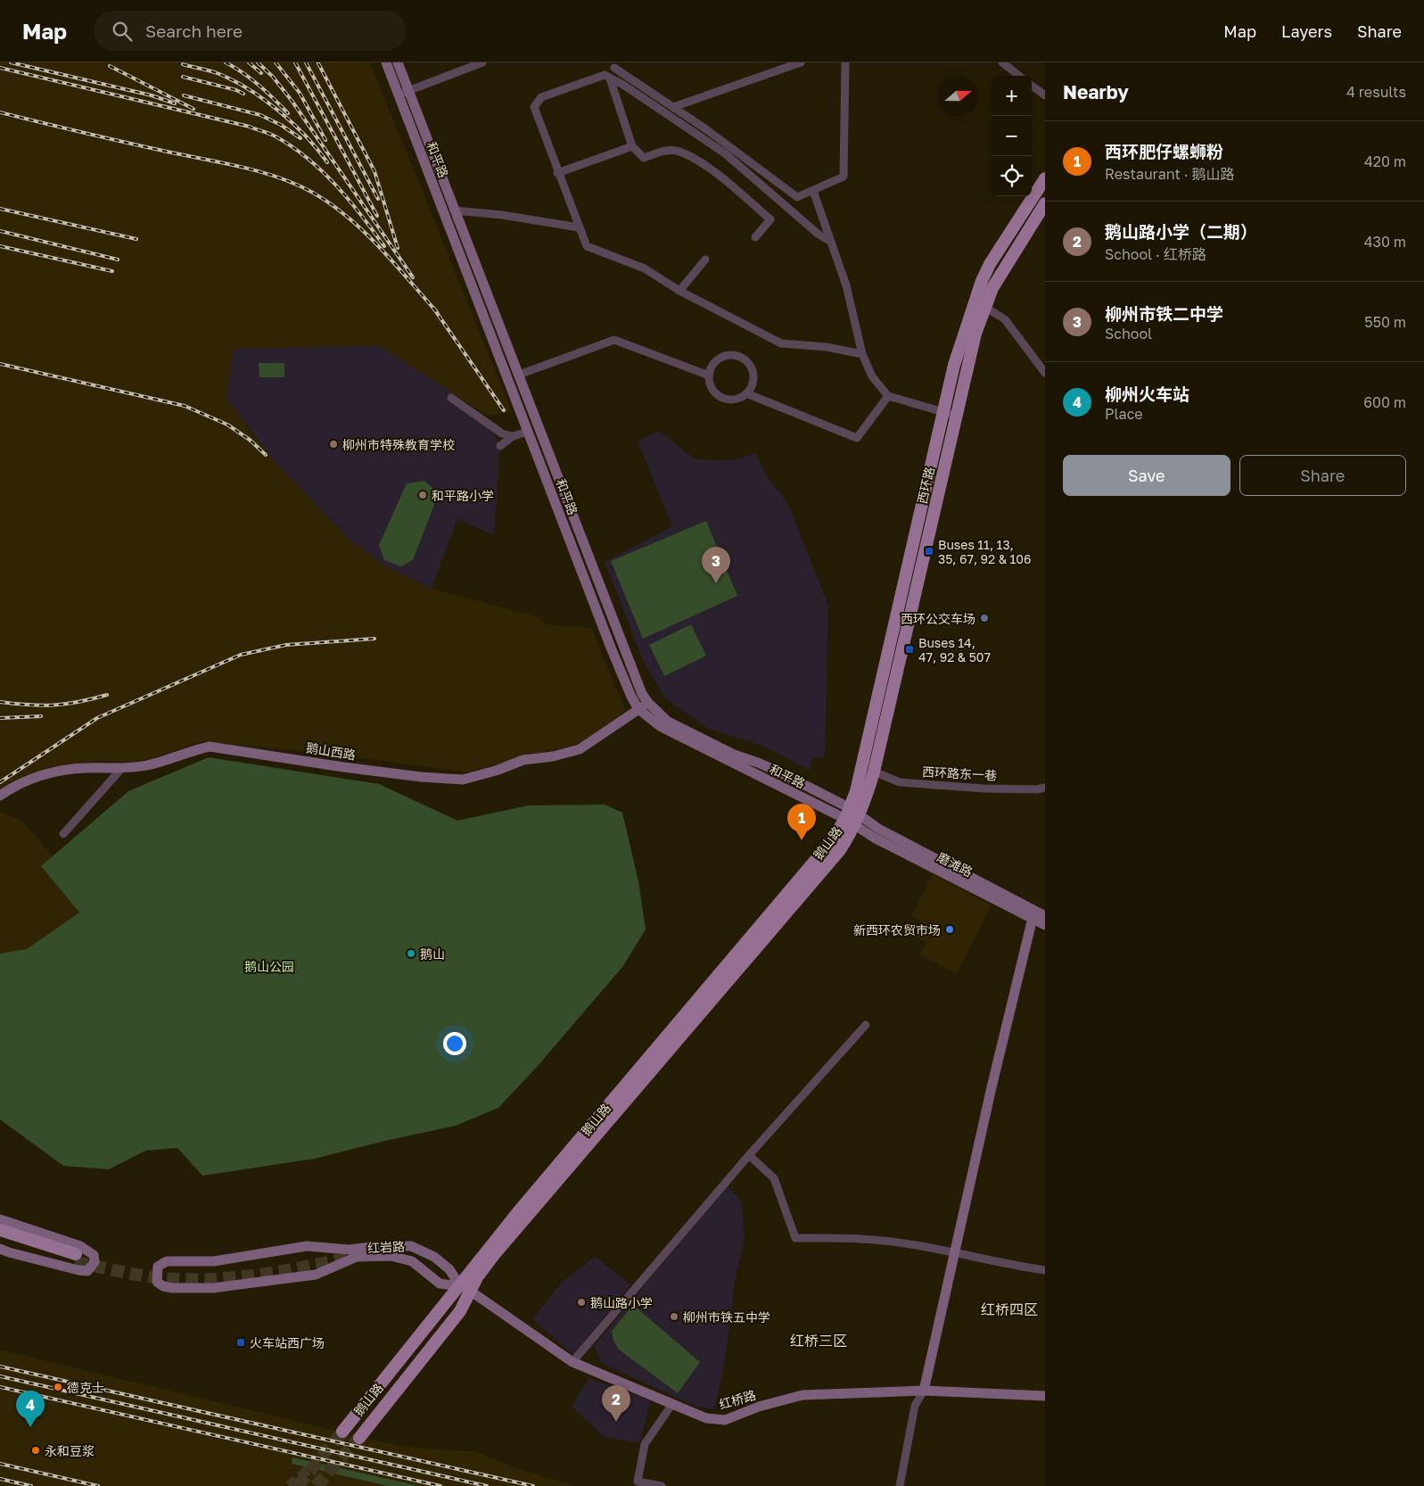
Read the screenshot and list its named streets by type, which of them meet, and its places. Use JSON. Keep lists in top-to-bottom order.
{
  "streets": {
    "main road": ["西环路", "鹅山路"],
    "street": [
      "和平路",
      "鹅山西路",
      "西环路东一巷",
      "磨滩路",
      "红岩路",
      "红桥路"
    ]
  },
  "crossings": [
    ["和平路", "西环路"],
    ["和平路", "鹅山西路"],
    ["和平路", "鹅山路"],
    ["和平路", "磨滩路"],
    ["西环路", "西环路东一巷"],
    ["西环路", "鹅山路"],
    ["西环路", "磨滩路"],
    ["鹅山路", "磨滩路"],
    ["鹅山路", "红岩路"],
    ["鹅山路", "红桥路"],
    ["红岩路", "红桥路"]
  ],
  "districts": ["红桥四区", "红桥三区"],
  "parks": ["鹅山公园"],
  "places": {
    "other": [
      "柳州市特殊教育学校",
      "和平路小学",
      "西环公交车场",
      "新西环农贸市场",
      "鹅山",
      "鹅山路小学",
      "柳州市铁五中学",
      "德克士",
      "永和豆浆"
    ],
    "transit": ["Buses 11, 13, 35, 67, 92 & 106", "Buses 14, 47, 92 & 507", "火车站西广场"]
  },
  "north": "right",
  "page": {
    "header": "Map",
    "search": "Search here",
    "nav": ["Map", "Layers", "Share"],
    "heading": ["Nearby", "4 results"],
    "map_buttons": ["+", "−"],
    "list": [
      {
        "mark": "1",
        "name": "西环肥仔螺蛳粉",
        "note": "Restaurant · 鹅山路",
        "value": "420 m"
      },
      {
        "mark": "2",
        "name": "鹅山路小学（二期）",
        "note": "School · 红桥路",
        "value": "430 m"
      },
      {
        "mark": "3",
        "name": "柳州市铁二中学",
        "note": "School",
        "value": "550 m"
      },
      {
        "mark": "4",
        "name": "柳州火车站",
        "note": "Place",
        "value": "600 m"
      }
    ],
    "buttons": ["Save", "Share"],
    "pins": [
      "3",
      "1",
      "2",
      "4"
    ]
  }
}
